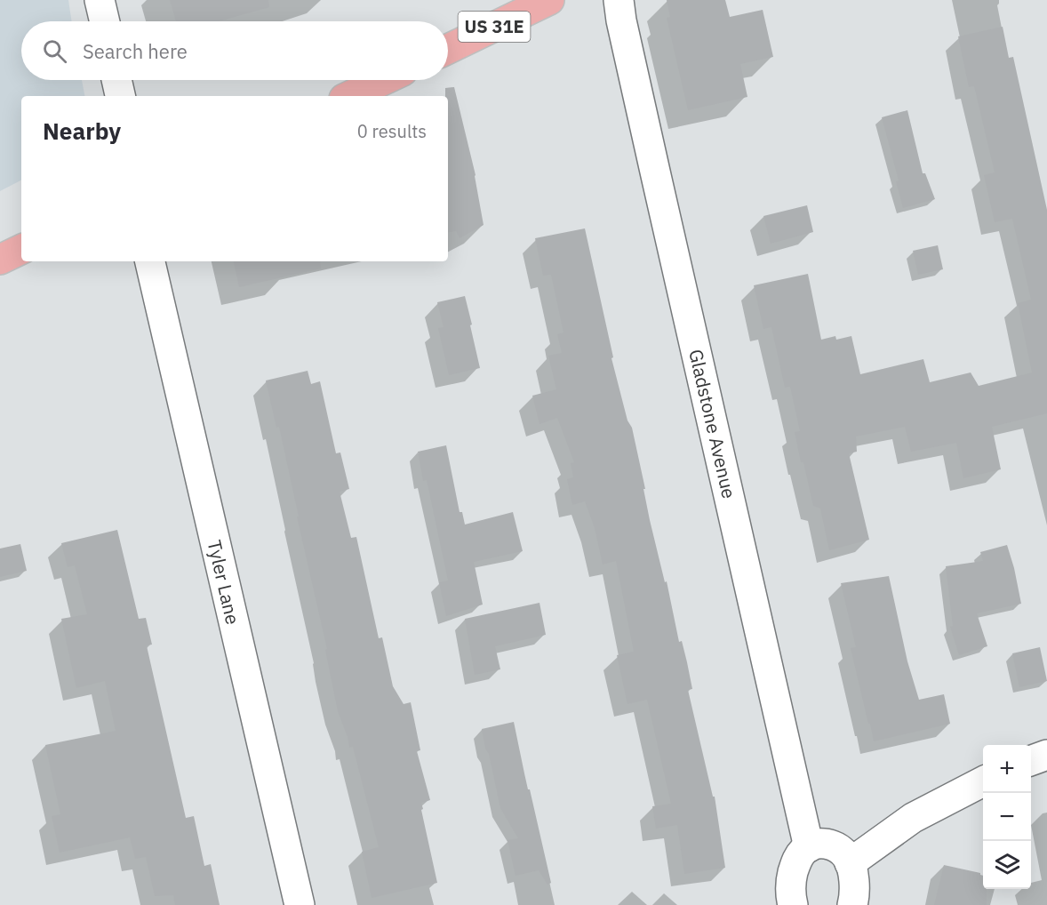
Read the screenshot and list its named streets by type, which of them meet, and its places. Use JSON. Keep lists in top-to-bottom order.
{
  "streets": {
    "main road": ["US 31E"],
    "street": ["Gladstone Avenue", "Tyler Lane"]
  },
  "page": {
    "search": "Search here",
    "heading": ["Nearby", "0 results"],
    "map_buttons": ["+", "−"]
  }
}
